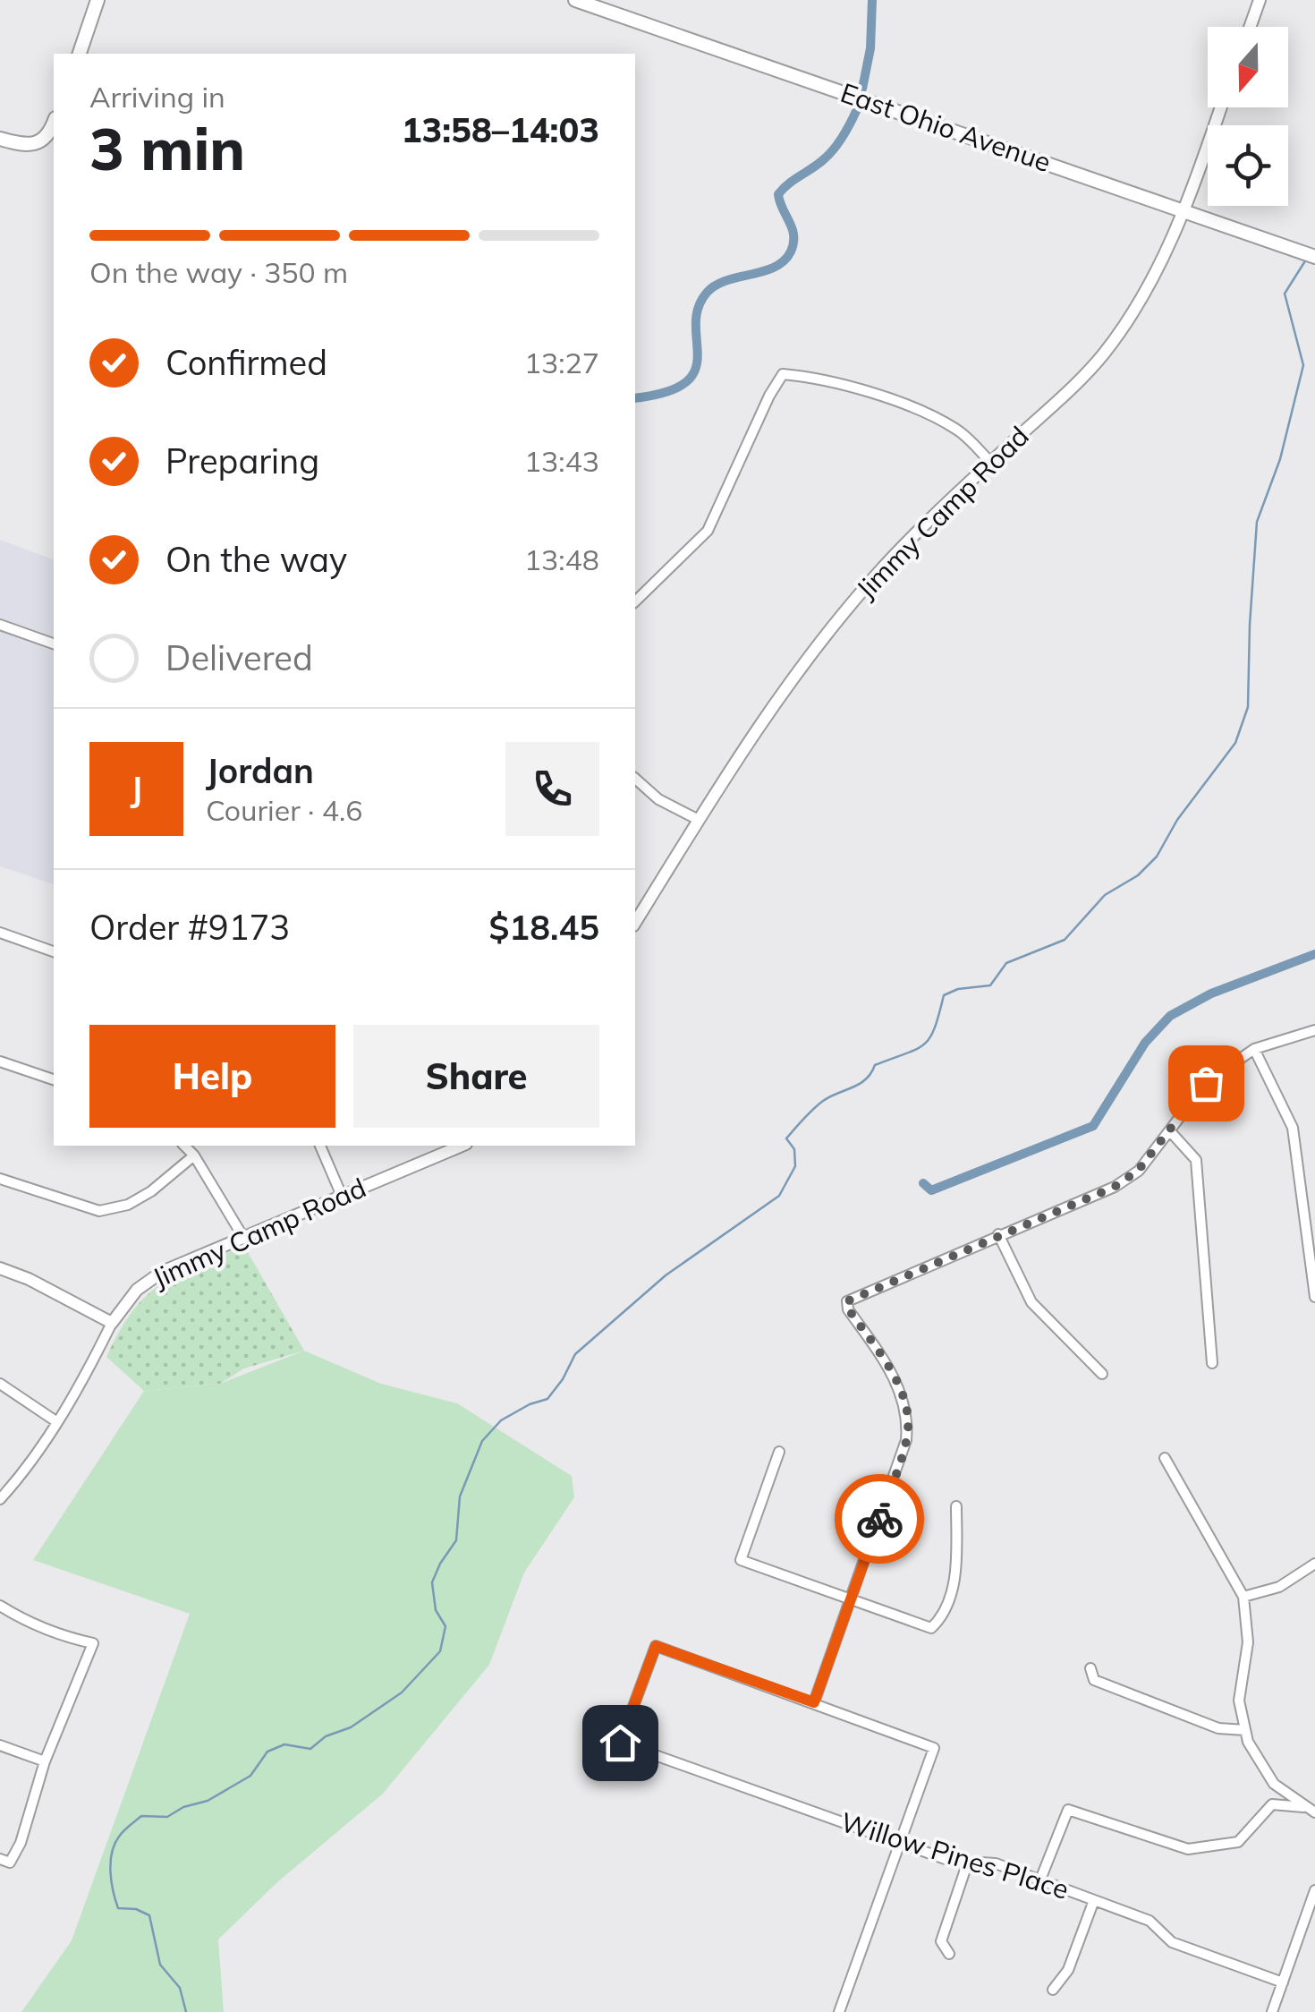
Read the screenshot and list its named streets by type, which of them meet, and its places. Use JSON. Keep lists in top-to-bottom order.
{
  "streets": {
    "main road": ["East Ohio Avenue"],
    "street": ["Jimmy Camp Road", "Willow Pines Place"]
  },
  "crossings": [
    ["East Ohio Avenue", "Jimmy Camp Road"]
  ],
  "north": "bottom",
  "page": {
    "heading": ["3 min", "Arriving in", "13:58–14:03"],
    "panel": [
      "Jordan",
      "Courier · 4.6",
      "Order #9173",
      "$18.45"
    ],
    "bar": "On the way · 350 m",
    "list": [
      ["Confirmed", "13:27"],
      ["Preparing", "13:43"],
      ["On the way", "13:48"],
      "Delivered"
    ],
    "round": "J",
    "buttons": ["Help", "Share"]
  }
}
